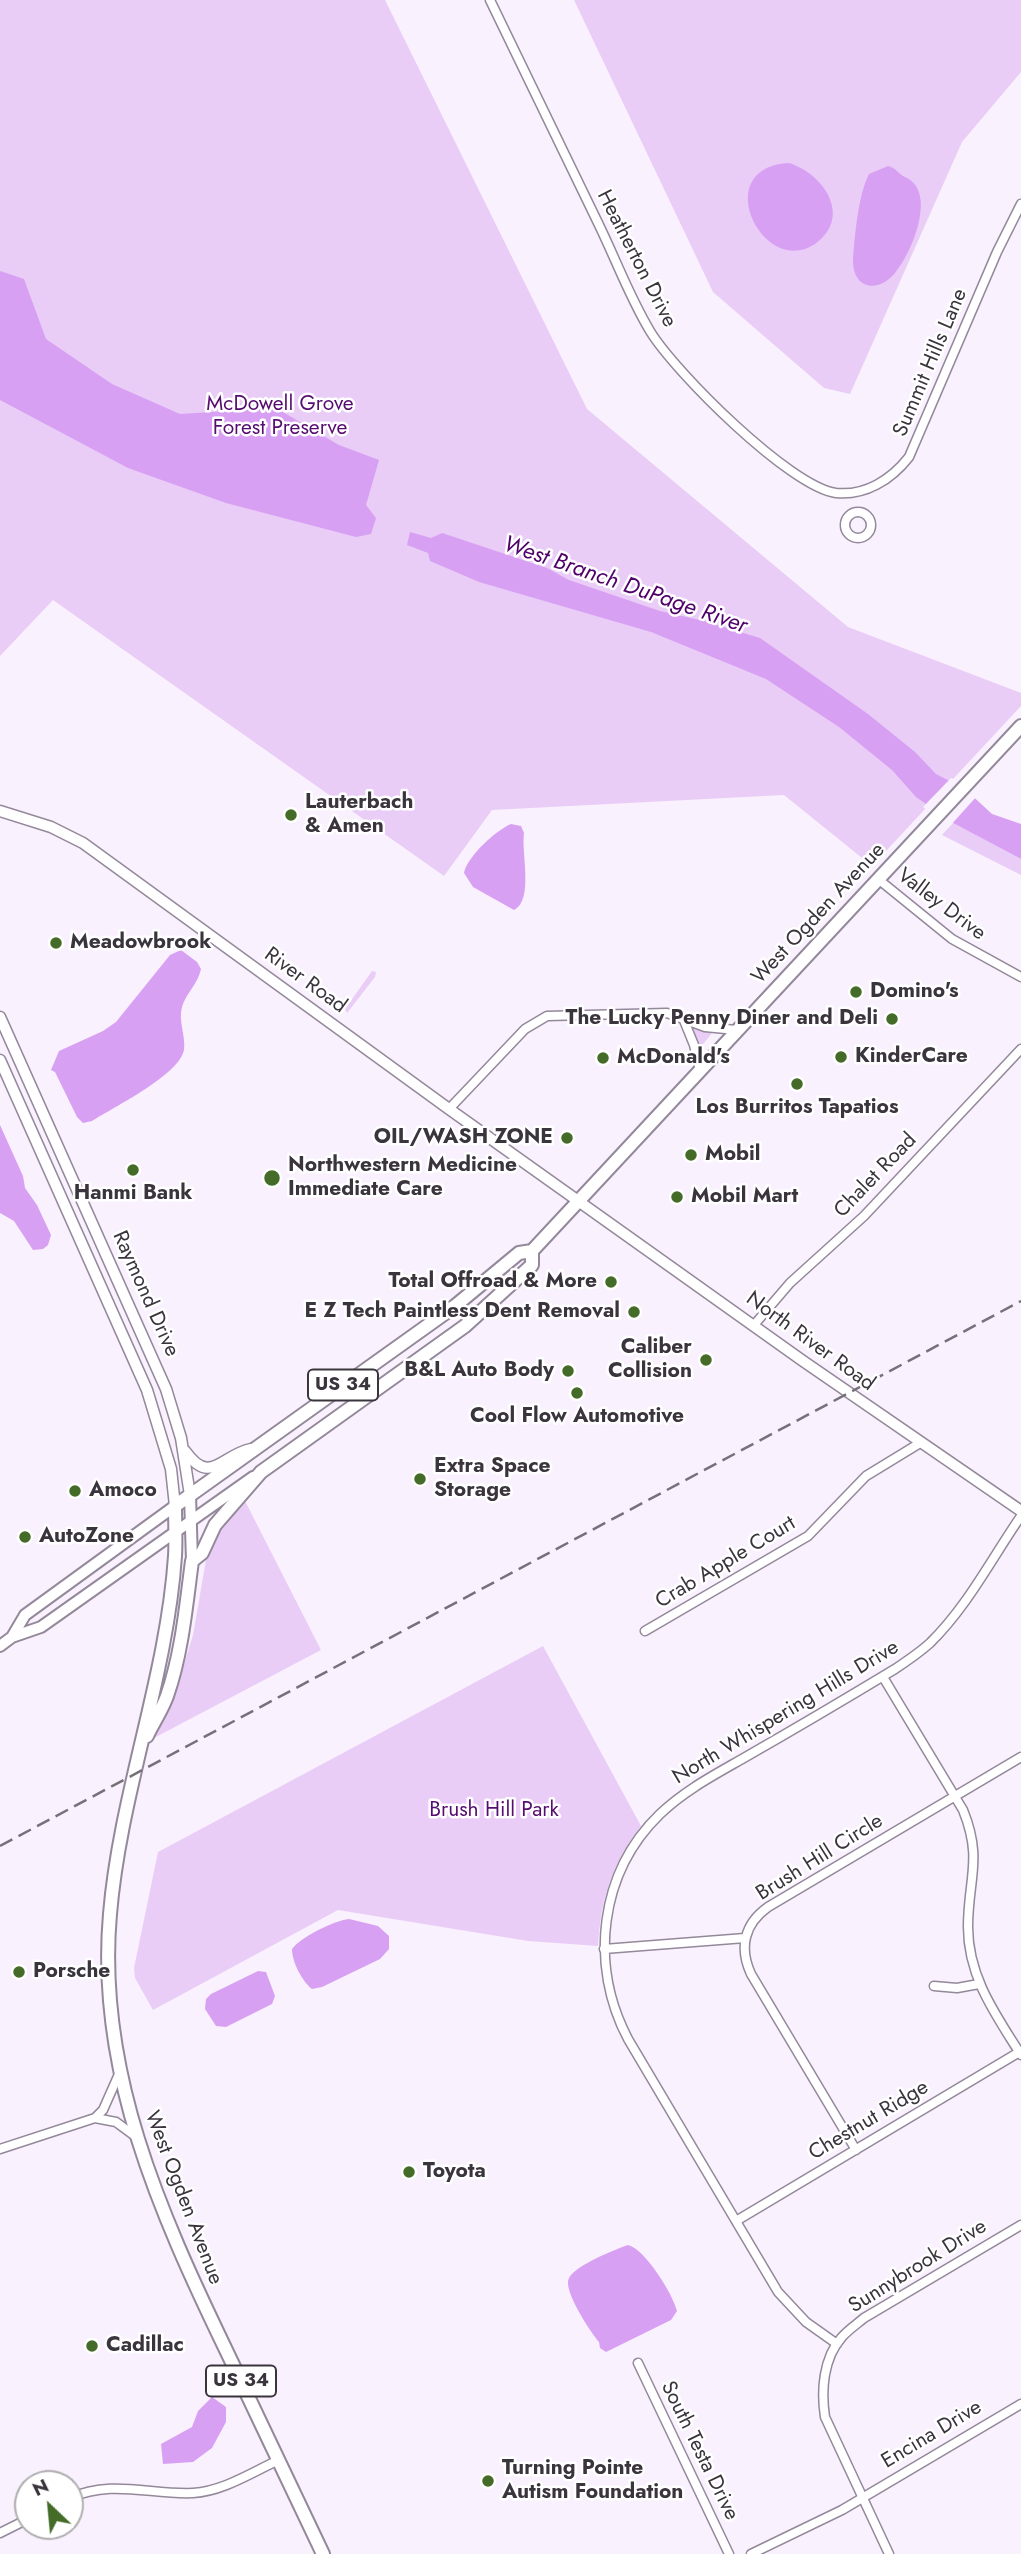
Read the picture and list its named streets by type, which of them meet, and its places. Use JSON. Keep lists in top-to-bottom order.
{
  "streets": {
    "main road": ["West Ogden Avenue", "Raymond Drive", "US 34"],
    "street": [
      "Heatherton Drive",
      "Summit Hills Lane",
      "Valley Drive",
      "River Road",
      "Chalet Road",
      "North River Road",
      "Crab Apple Court",
      "North Whispering Hills Drive",
      "Brush Hill Circle",
      "Chestnut Ridge",
      "Sunnybrook Drive",
      "Encina Drive",
      "South Testa Drive"
    ]
  },
  "crossings": [
    ["Heatherton Drive", "Summit Hills Lane"],
    ["Valley Drive", "West Ogden Avenue"],
    ["West Ogden Avenue", "River Road"],
    ["West Ogden Avenue", "Raymond Drive"],
    ["West Ogden Avenue", "North River Road"],
    ["River Road", "North River Road"],
    ["Chalet Road", "North River Road"],
    ["North River Road", "Crab Apple Court"],
    ["North River Road", "North Whispering Hills Drive"],
    ["North Whispering Hills Drive", "Chestnut Ridge"],
    ["North Whispering Hills Drive", "Sunnybrook Drive"]
  ],
  "water": ["West Branch DuPage River"],
  "parks": ["McDowell Grove Forest Preserve", "Brush Hill Park"],
  "places": [
    "Lauterbach & Amen",
    "Meadowbrook",
    "Domino's",
    "The Lucky Penny Diner and Deli",
    "KinderCare",
    "McDonald's",
    "Los Burritos Tapatios",
    "OIL/WASH ZONE",
    "Mobil",
    "Hanmi Bank",
    "Northwestern Medicine Immediate Care",
    "Mobil Mart",
    "Total Offroad & More",
    "E Z Tech Paintless Dent Removal",
    "Caliber Collision",
    "B&L Auto Body",
    "Cool Flow Automotive",
    "Extra Space Storage",
    "Amoco",
    "AutoZone",
    "Porsche",
    "Toyota",
    "Cadillac",
    "Turning Pointe Autism Foundation"
  ],
  "north": "top left"
}
